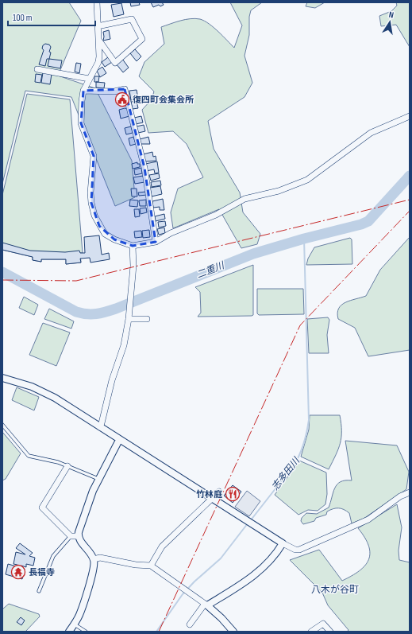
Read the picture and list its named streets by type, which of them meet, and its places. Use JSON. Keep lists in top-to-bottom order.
{
  "districts": ["八木が谷町"],
  "water": ["二重川", "志多田川"],
  "places": {
    "public building": ["復四町会集会所"],
    "restaurant": ["竹林庭"],
    "temple": ["長福寺"]
  },
  "scale_bar": "100 m",
  "north": "top"
}
